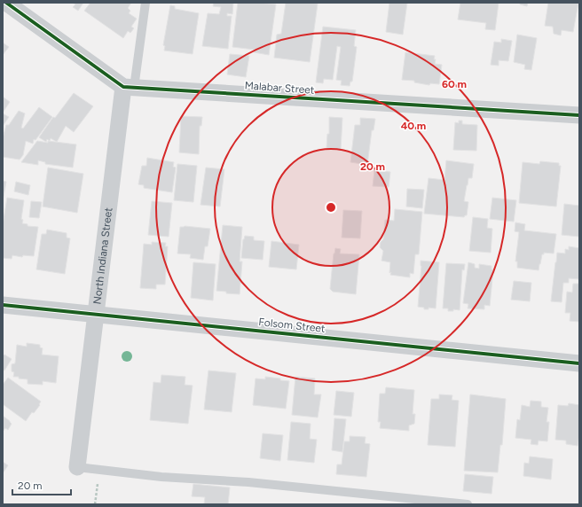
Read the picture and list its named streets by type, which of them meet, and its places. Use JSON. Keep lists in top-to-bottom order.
{
  "streets": {
    "street": ["Malabar Street", "North Indiana Street", "Folsom Street"]
  },
  "crossings": [
    ["Malabar Street", "North Indiana Street"],
    ["North Indiana Street", "Folsom Street"]
  ],
  "scale_bar": "20 m",
  "rings": ["60 m", "40 m", "20 m"]
}
